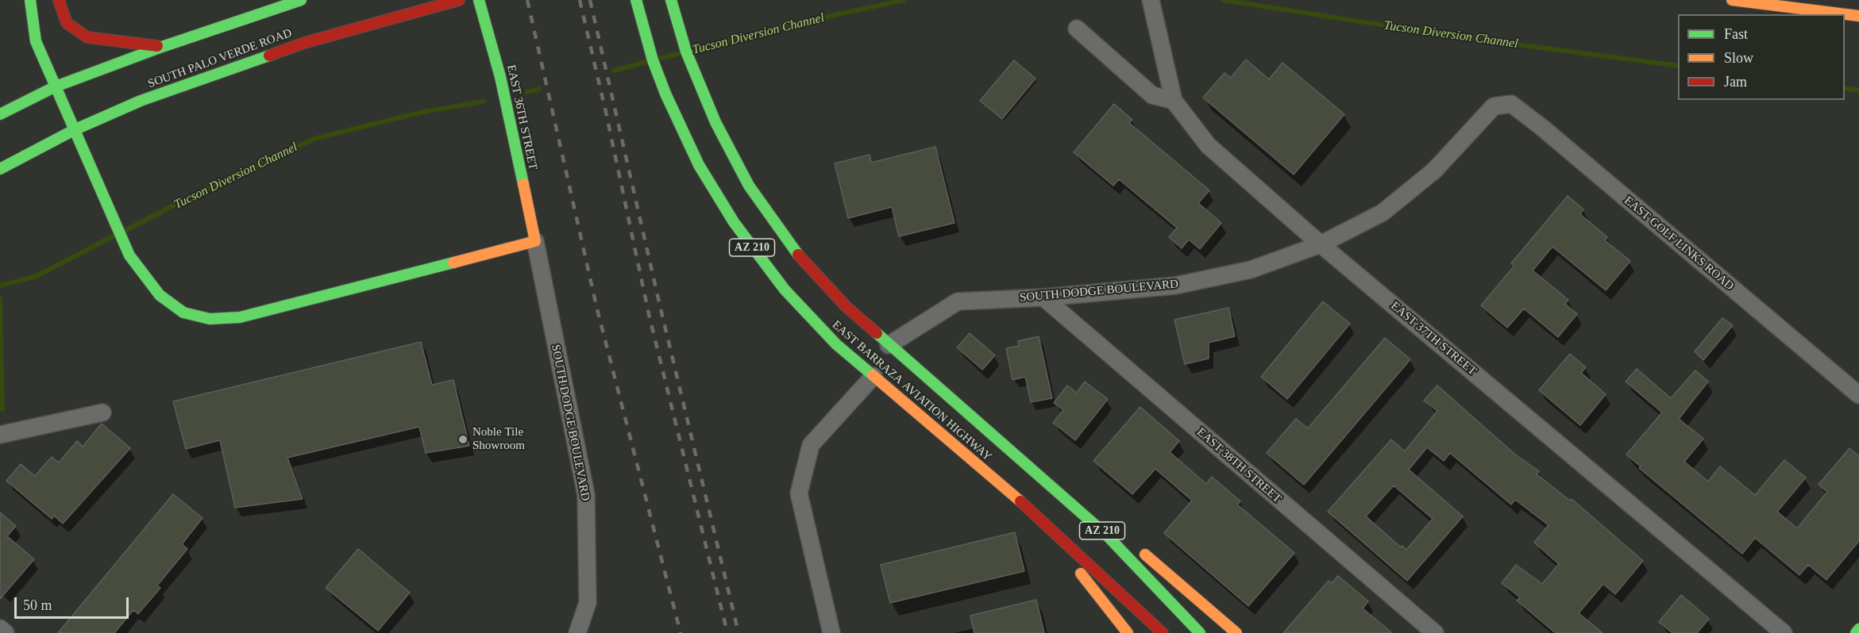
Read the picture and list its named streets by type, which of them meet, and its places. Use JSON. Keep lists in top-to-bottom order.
{
  "streets": {
    "main road": [
      "SOUTH PALO VERDE ROAD",
      "EAST 36TH STREET",
      "AZ 210",
      "EAST BARRAZA AVIATION HIGHWAY"
    ],
    "street": [
      "EAST GOLF LINKS ROAD",
      "SOUTH DODGE BOULEVARD",
      "EAST 37TH STREET",
      "EAST 38TH STREET"
    ]
  },
  "crossings": [
    ["EAST 36TH STREET", "SOUTH DODGE BOULEVARD"],
    ["EAST GOLF LINKS ROAD", "SOUTH DODGE BOULEVARD"],
    ["SOUTH DODGE BOULEVARD", "EAST 37TH STREET"],
    ["SOUTH DODGE BOULEVARD", "EAST BARRAZA AVIATION HIGHWAY"],
    ["SOUTH DODGE BOULEVARD", "EAST 38TH STREET"]
  ],
  "water": ["Tucson Diversion Channel"],
  "places": ["Noble Tile Showroom"],
  "legend": ["Fast", "Slow", "Jam"],
  "scale_bar": "50 m"
}
